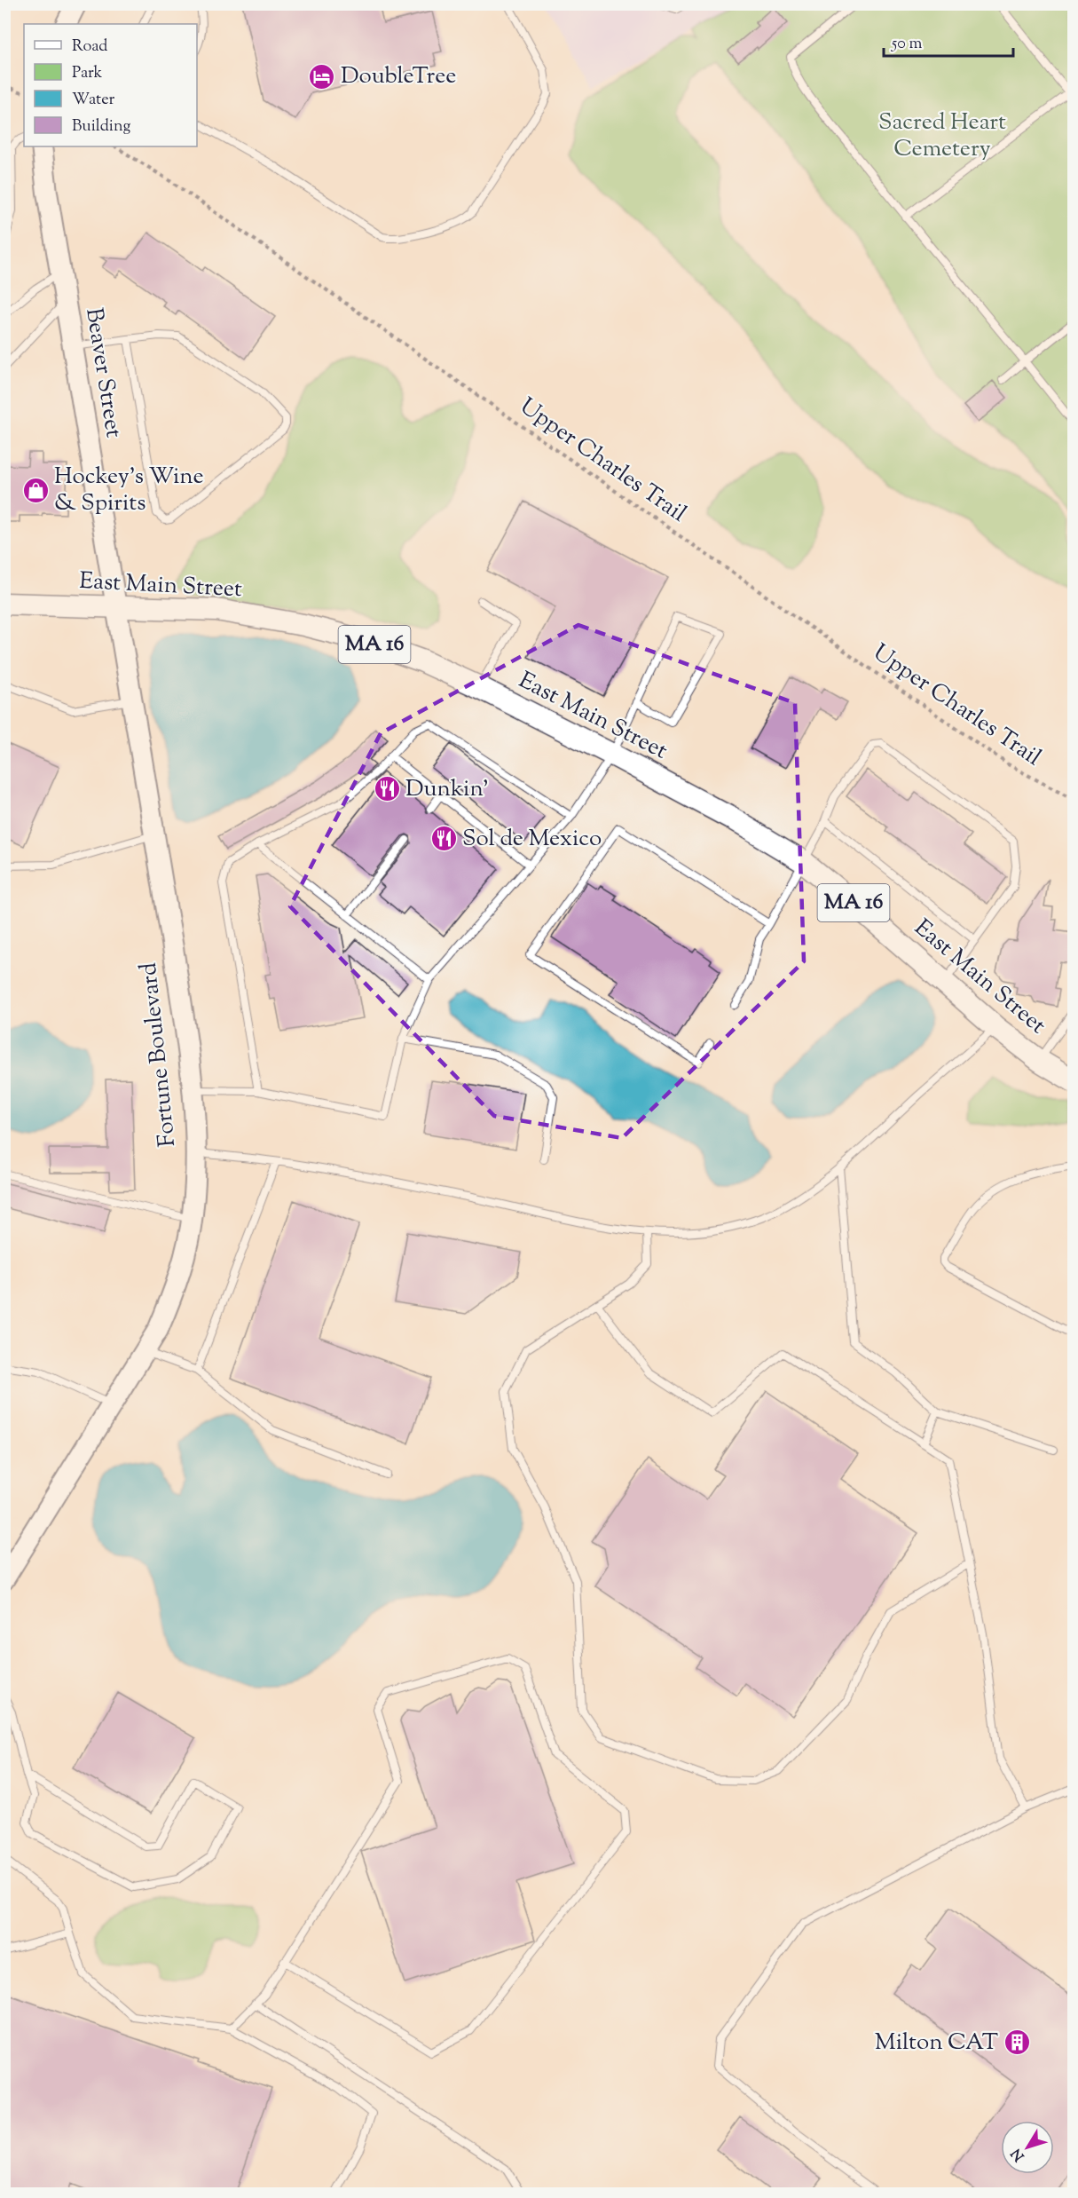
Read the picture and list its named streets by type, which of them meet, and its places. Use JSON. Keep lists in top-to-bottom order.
{
  "streets": {
    "main road": [
      "Beaver Street",
      "East Main Street",
      "MA 16",
      "Fortune Boulevard"
    ],
    "path": ["Upper Charles Trail"]
  },
  "crossings": [
    ["Beaver Street", "East Main Street"],
    ["Beaver Street", "Fortune Boulevard"],
    ["East Main Street", "Fortune Boulevard"]
  ],
  "parks": ["Sacred Heart Cemetery"],
  "places": {
    "hotel": ["DoubleTree"],
    "shop": ["Hockey's Wine & Spirits"],
    "restaurant": ["Dunkin'", "Sol de Mexico"],
    "building": ["Milton CAT"]
  },
  "legend": [
    "Road",
    "Park",
    "Water",
    "Building"
  ],
  "scale_bar": "50 m",
  "north": "bottom left"
}
